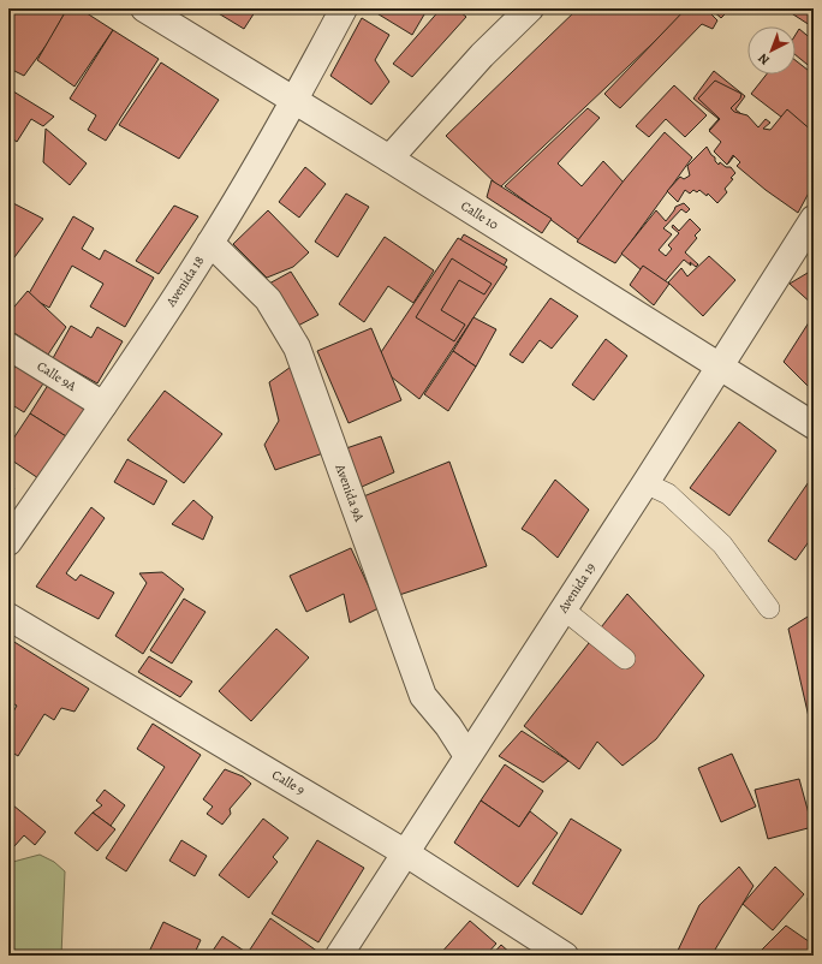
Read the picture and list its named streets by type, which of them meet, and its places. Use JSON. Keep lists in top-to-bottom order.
{
  "streets": {
    "street": [
      "Calle 10",
      "Avenida 18",
      "Calle 9A",
      "Avenida 9A",
      "Avenida 19",
      "Calle 9"
    ]
  },
  "crossings": [
    ["Calle 10", "Avenida 18"],
    ["Calle 10", "Avenida 19"],
    ["Avenida 18", "Calle 9A"],
    ["Avenida 18", "Avenida 9A"],
    ["Avenida 9A", "Avenida 19"],
    ["Avenida 19", "Calle 9"]
  ],
  "north": "bottom left"
}
